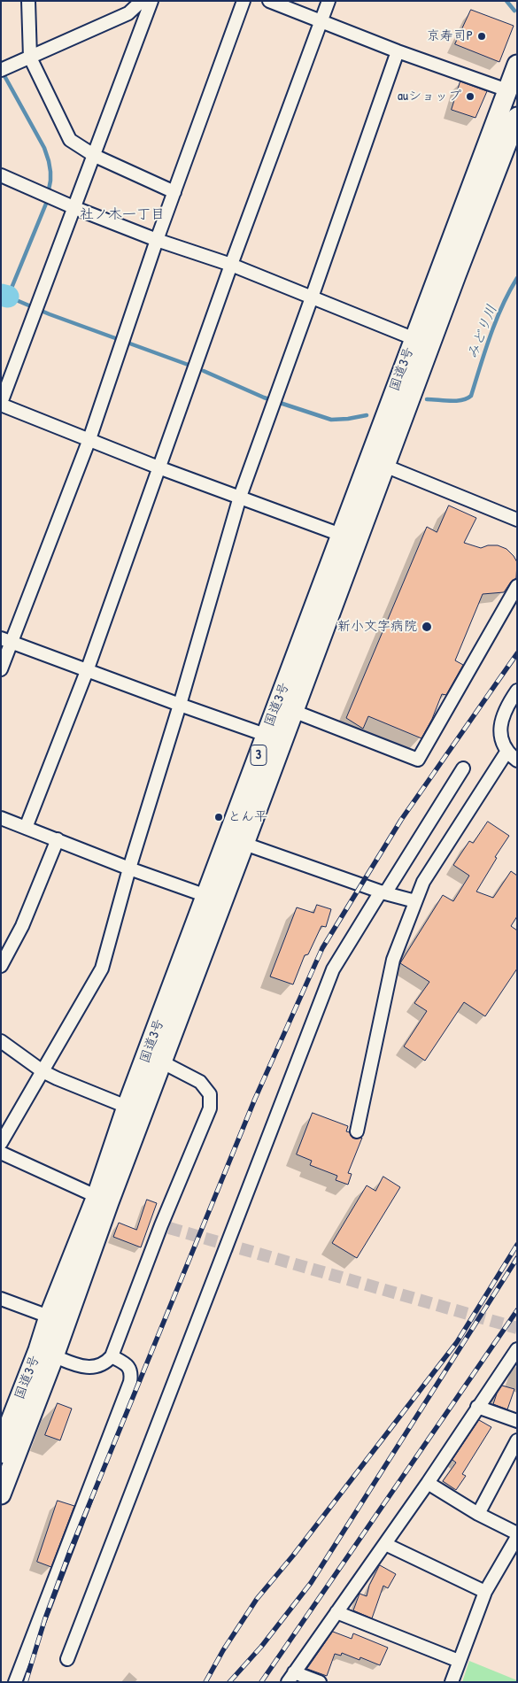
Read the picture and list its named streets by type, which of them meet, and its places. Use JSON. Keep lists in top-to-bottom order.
{
  "streets": {
    "highway": ["国道3号", "3"]
  },
  "districts": ["社ノ木一丁目"],
  "water": ["みどり川"],
  "places": [
    "京寿司P",
    "auショップ",
    "新小文字病院",
    "とん平"
  ]
}
